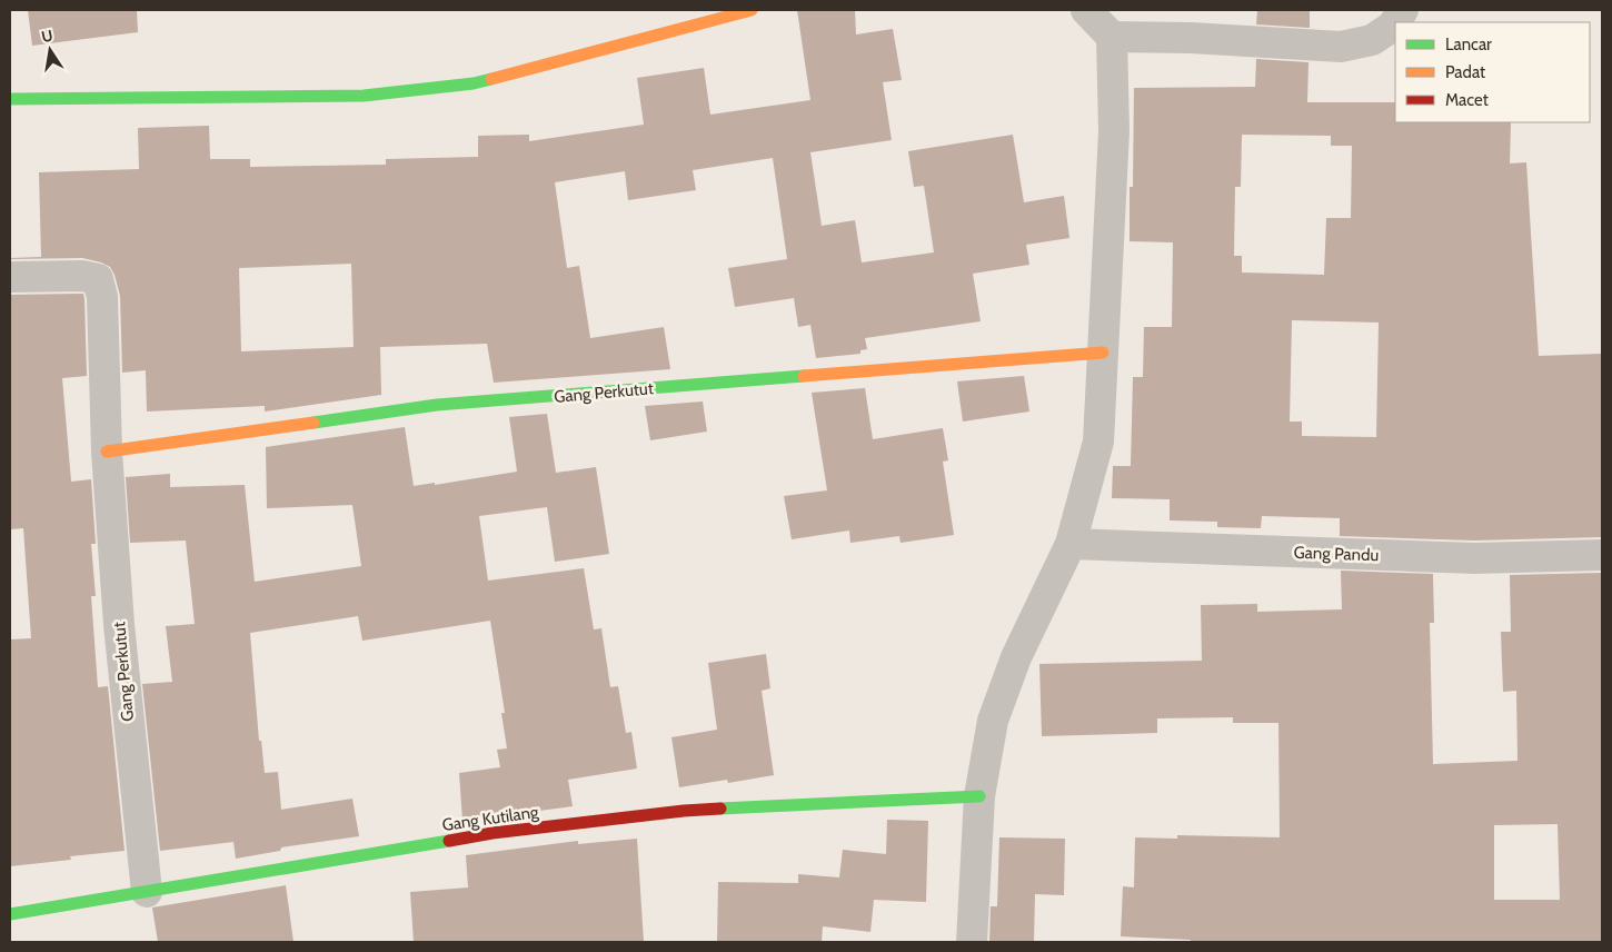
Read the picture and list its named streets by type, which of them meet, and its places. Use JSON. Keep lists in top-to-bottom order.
{
  "streets": {
    "street": ["Gang Perkutut", "Gang Pandu", "Gang Kutilang"]
  },
  "crossings": [
    ["Gang Perkutut", "Gang Kutilang"]
  ],
  "legend": ["Lancar", "Padat", "Macet"],
  "north": "top"
}
